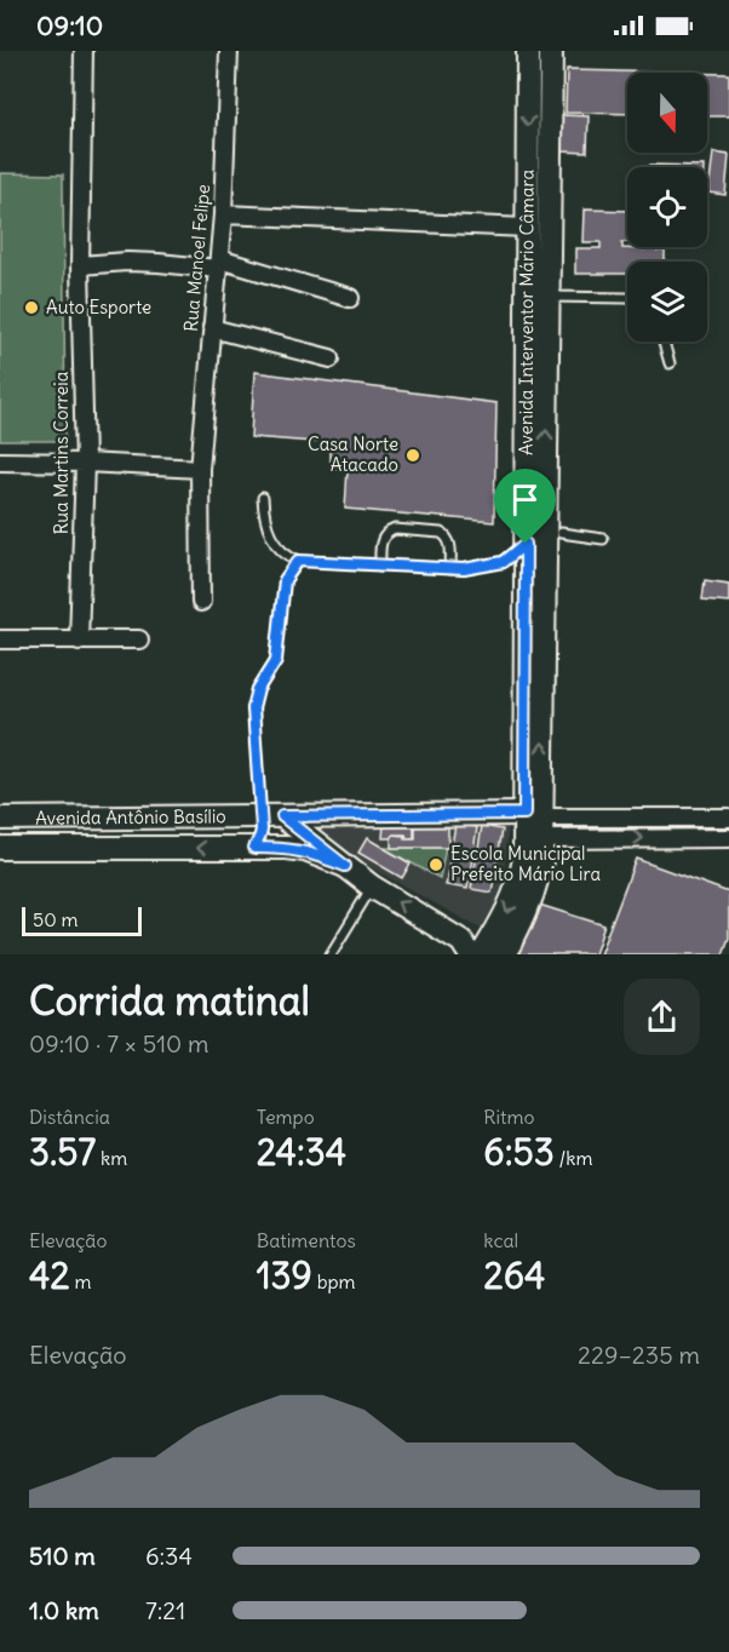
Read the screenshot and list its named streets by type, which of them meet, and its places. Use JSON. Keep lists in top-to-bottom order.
{
  "streets": {
    "main road": ["Avenida Interventor Mário Câmara", "Avenida Antônio Basílio"],
    "street": ["Rua Manoel Felipe", "Rua Martins Correia"]
  },
  "crossings": [
    ["Avenida Interventor Mário Câmara", "Avenida Antônio Basílio"]
  ],
  "places": ["Auto Esporte", "Casa Norte Atacado", "Escola Municipal Prefeito Mário Lira"],
  "scale_bar": "50 m",
  "north": "bottom",
  "page": {
    "status": "09:10",
    "scale": "50 m",
    "heading": ["Corrida matinal", "09:10 · 7 × 510 m"],
    "stats": [
      ["Distância", "3.57 km"],
      ["Tempo", "24:34"],
      ["Ritmo", "6:53 /km"],
      ["Elevação", "42 m"],
      ["Batimentos", "139 bpm"],
      ["kcal", "264"]
    ],
    "chart": ["Elevação", "229–235 m"],
    "list": [
      {
        "name": "510 m",
        "note": "6:34"
      },
      {
        "name": "1.0 km",
        "note": "7:21"
      }
    ]
  }
}
